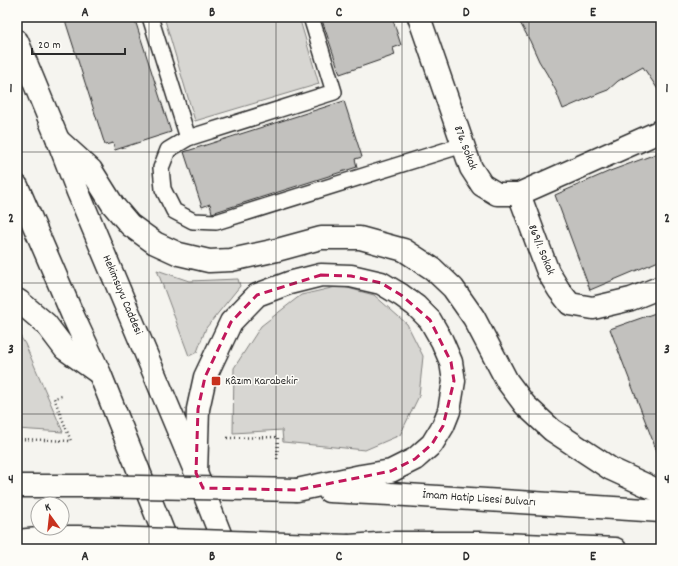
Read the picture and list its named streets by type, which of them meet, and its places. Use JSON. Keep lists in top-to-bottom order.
{
  "streets": {
    "main road": [
      "876. Sokak",
      "869/1. Sokak",
      "Hekimsuyu Caddesi",
      "İmam Hatip Lisesi Bulvarı"
    ]
  },
  "crossings": [
    ["876. Sokak", "869/1. Sokak"]
  ],
  "places": {
    "transit": ["Kâzım Karabekir"]
  },
  "scale_bar": "20 m",
  "north": "top",
  "grid": {
    "columns": [
      "A",
      "B",
      "C",
      "D",
      "E"
    ],
    "rows": [
      "1",
      "2",
      "3",
      "4"
    ]
  }
}
